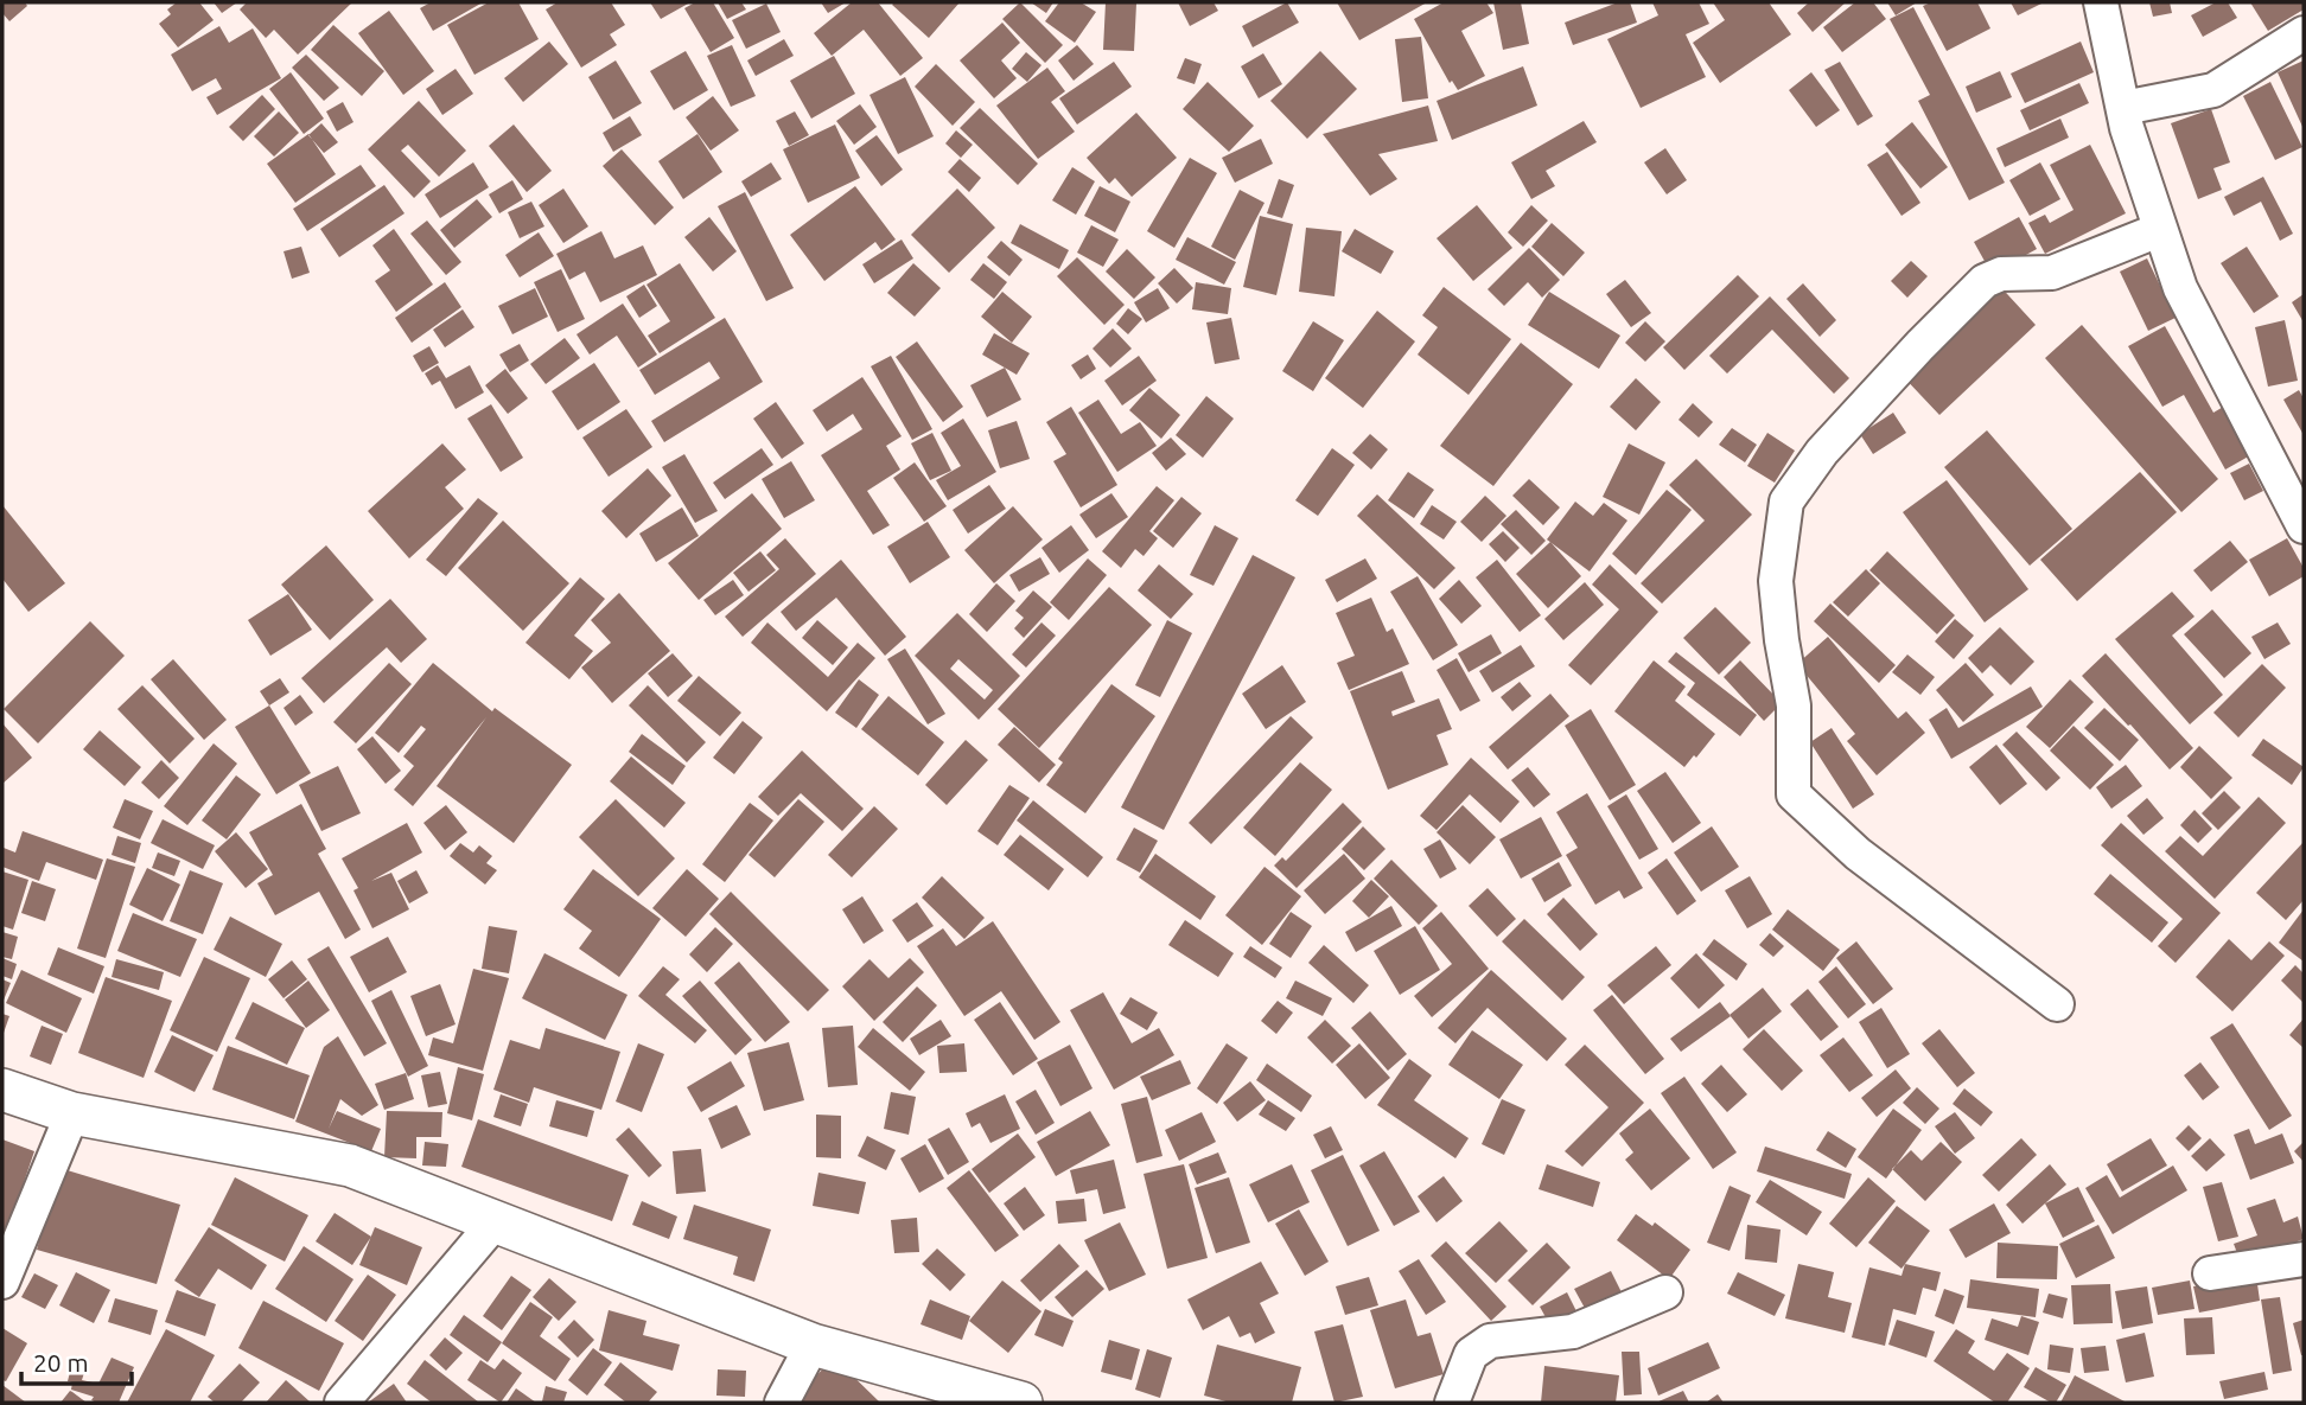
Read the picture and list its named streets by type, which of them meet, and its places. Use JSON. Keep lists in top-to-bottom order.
{
  "scale_bar": "20 m"
}
